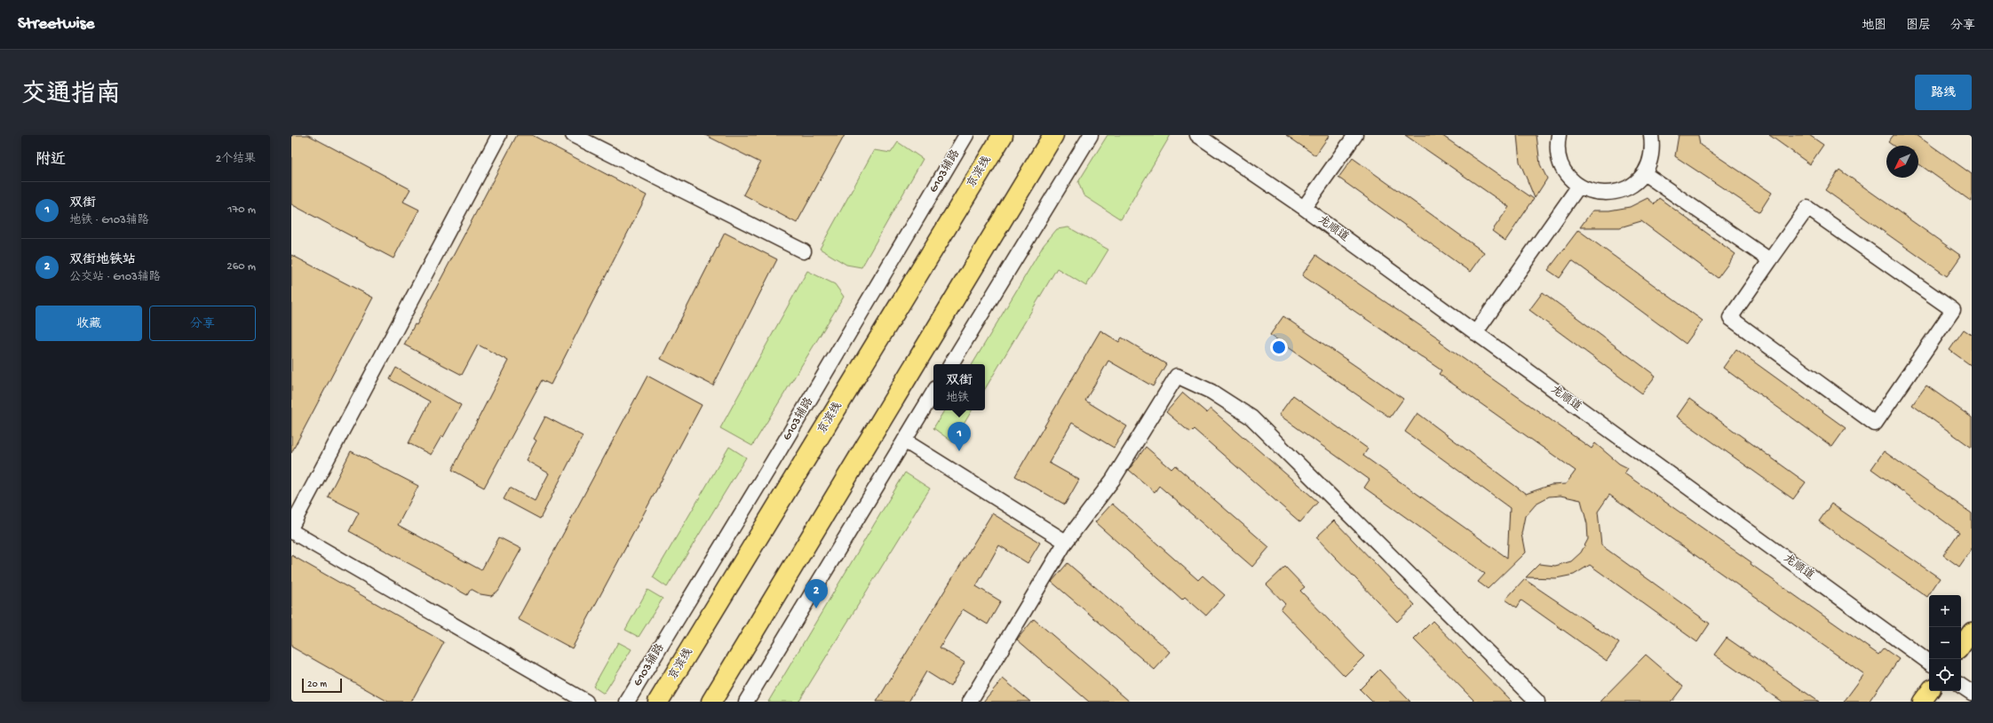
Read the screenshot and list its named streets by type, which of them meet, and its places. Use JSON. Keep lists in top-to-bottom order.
{
  "streets": {
    "highway": ["京滨线"],
    "street": ["G103辅路", "龙顺道"]
  },
  "scale_bar": "20 m",
  "north": "bottom left",
  "page": {
    "header": "Streetwise",
    "nav": ["地图", "图层", "分享"],
    "title": "交通指南",
    "buttons": [
      "路线",
      ["收藏", "分享"]
    ],
    "heading": ["附近", "2个结果"],
    "list": [
      {
        "mark": "1",
        "name": "双街",
        "note": "地铁 · G103辅路",
        "value": "170 m"
      },
      {
        "mark": "2",
        "name": "双街地铁站",
        "note": "公交站 · G103辅路",
        "value": "260 m"
      }
    ],
    "popup": ["双街", "地铁"],
    "pins": ["1", "2"],
    "map_buttons": ["+", "−"],
    "scale": "20 m"
  }
}
